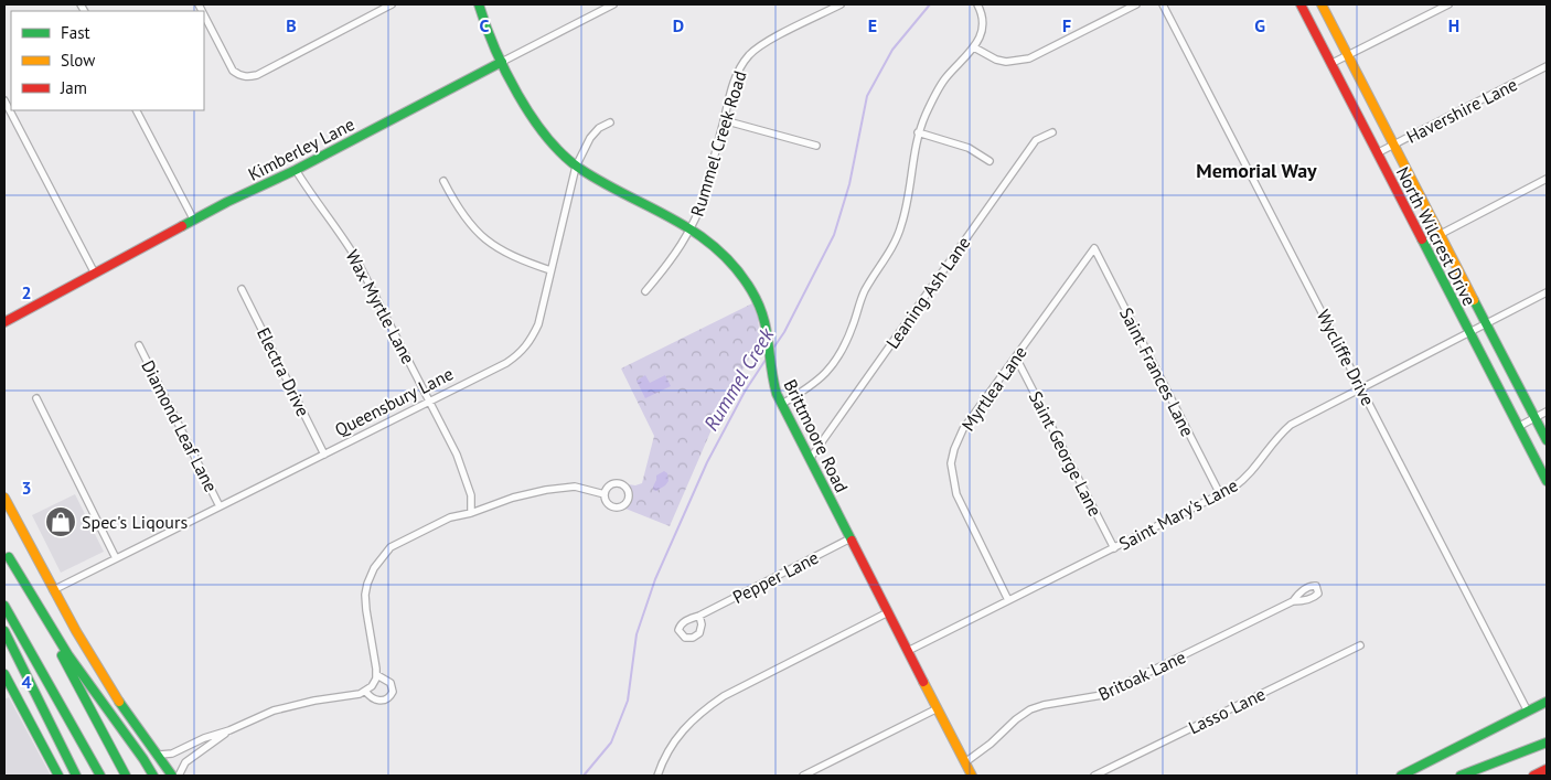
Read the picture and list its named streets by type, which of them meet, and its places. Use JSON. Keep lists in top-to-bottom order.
{
  "streets": {
    "main road": ["Kimberley Lane", "North Wilcrest Drive", "Brittmoore Road"],
    "street": [
      "Havershire Lane",
      "Rummel Creek Road",
      "Leaning Ash Lane",
      "Wax Myrtle Lane",
      "Wycliffe Drive",
      "Electra Drive",
      "Saint Frances Lane",
      "Myrtlea Lane",
      "Queensbury Lane",
      "Diamond Leaf Lane",
      "Saint George Lane",
      "Saint Mary's Lane",
      "Pepper Lane",
      "Britoak Lane",
      "Lasso Lane"
    ]
  },
  "crossings": [
    ["Havershire Lane", "North Wilcrest Drive"],
    ["Rummel Creek Road", "Brittmoore Road"],
    ["Kimberley Lane", "Wax Myrtle Lane"],
    ["Kimberley Lane", "Brittmoore Road"],
    ["North Wilcrest Drive", "Saint Mary's Lane"],
    ["Leaning Ash Lane", "Brittmoore Road"],
    ["Wax Myrtle Lane", "Queensbury Lane"],
    ["Wycliffe Drive", "Saint Mary's Lane"],
    ["Electra Drive", "Queensbury Lane"],
    ["Saint Frances Lane", "Myrtlea Lane"],
    ["Saint Frances Lane", "Saint Mary's Lane"],
    ["Myrtlea Lane", "Saint George Lane"],
    ["Myrtlea Lane", "Saint Mary's Lane"],
    ["Queensbury Lane", "Diamond Leaf Lane"],
    ["Queensbury Lane", "Brittmoore Road"],
    ["Brittmoore Road", "Saint Mary's Lane"],
    ["Brittmoore Road", "Pepper Lane"],
    ["Brittmoore Road", "Britoak Lane"],
    ["Saint George Lane", "Saint Mary's Lane"]
  ],
  "districts": ["Memorial Way"],
  "water": ["Rummel Creek"],
  "places": {
    "shop": ["Spec's Liqours"]
  },
  "legend": ["Fast", "Slow", "Jam"],
  "grid": {
    "columns": [
      "B",
      "C",
      "D",
      "E",
      "F",
      "G",
      "H"
    ],
    "rows": ["2", "3", "4"]
  }
}
